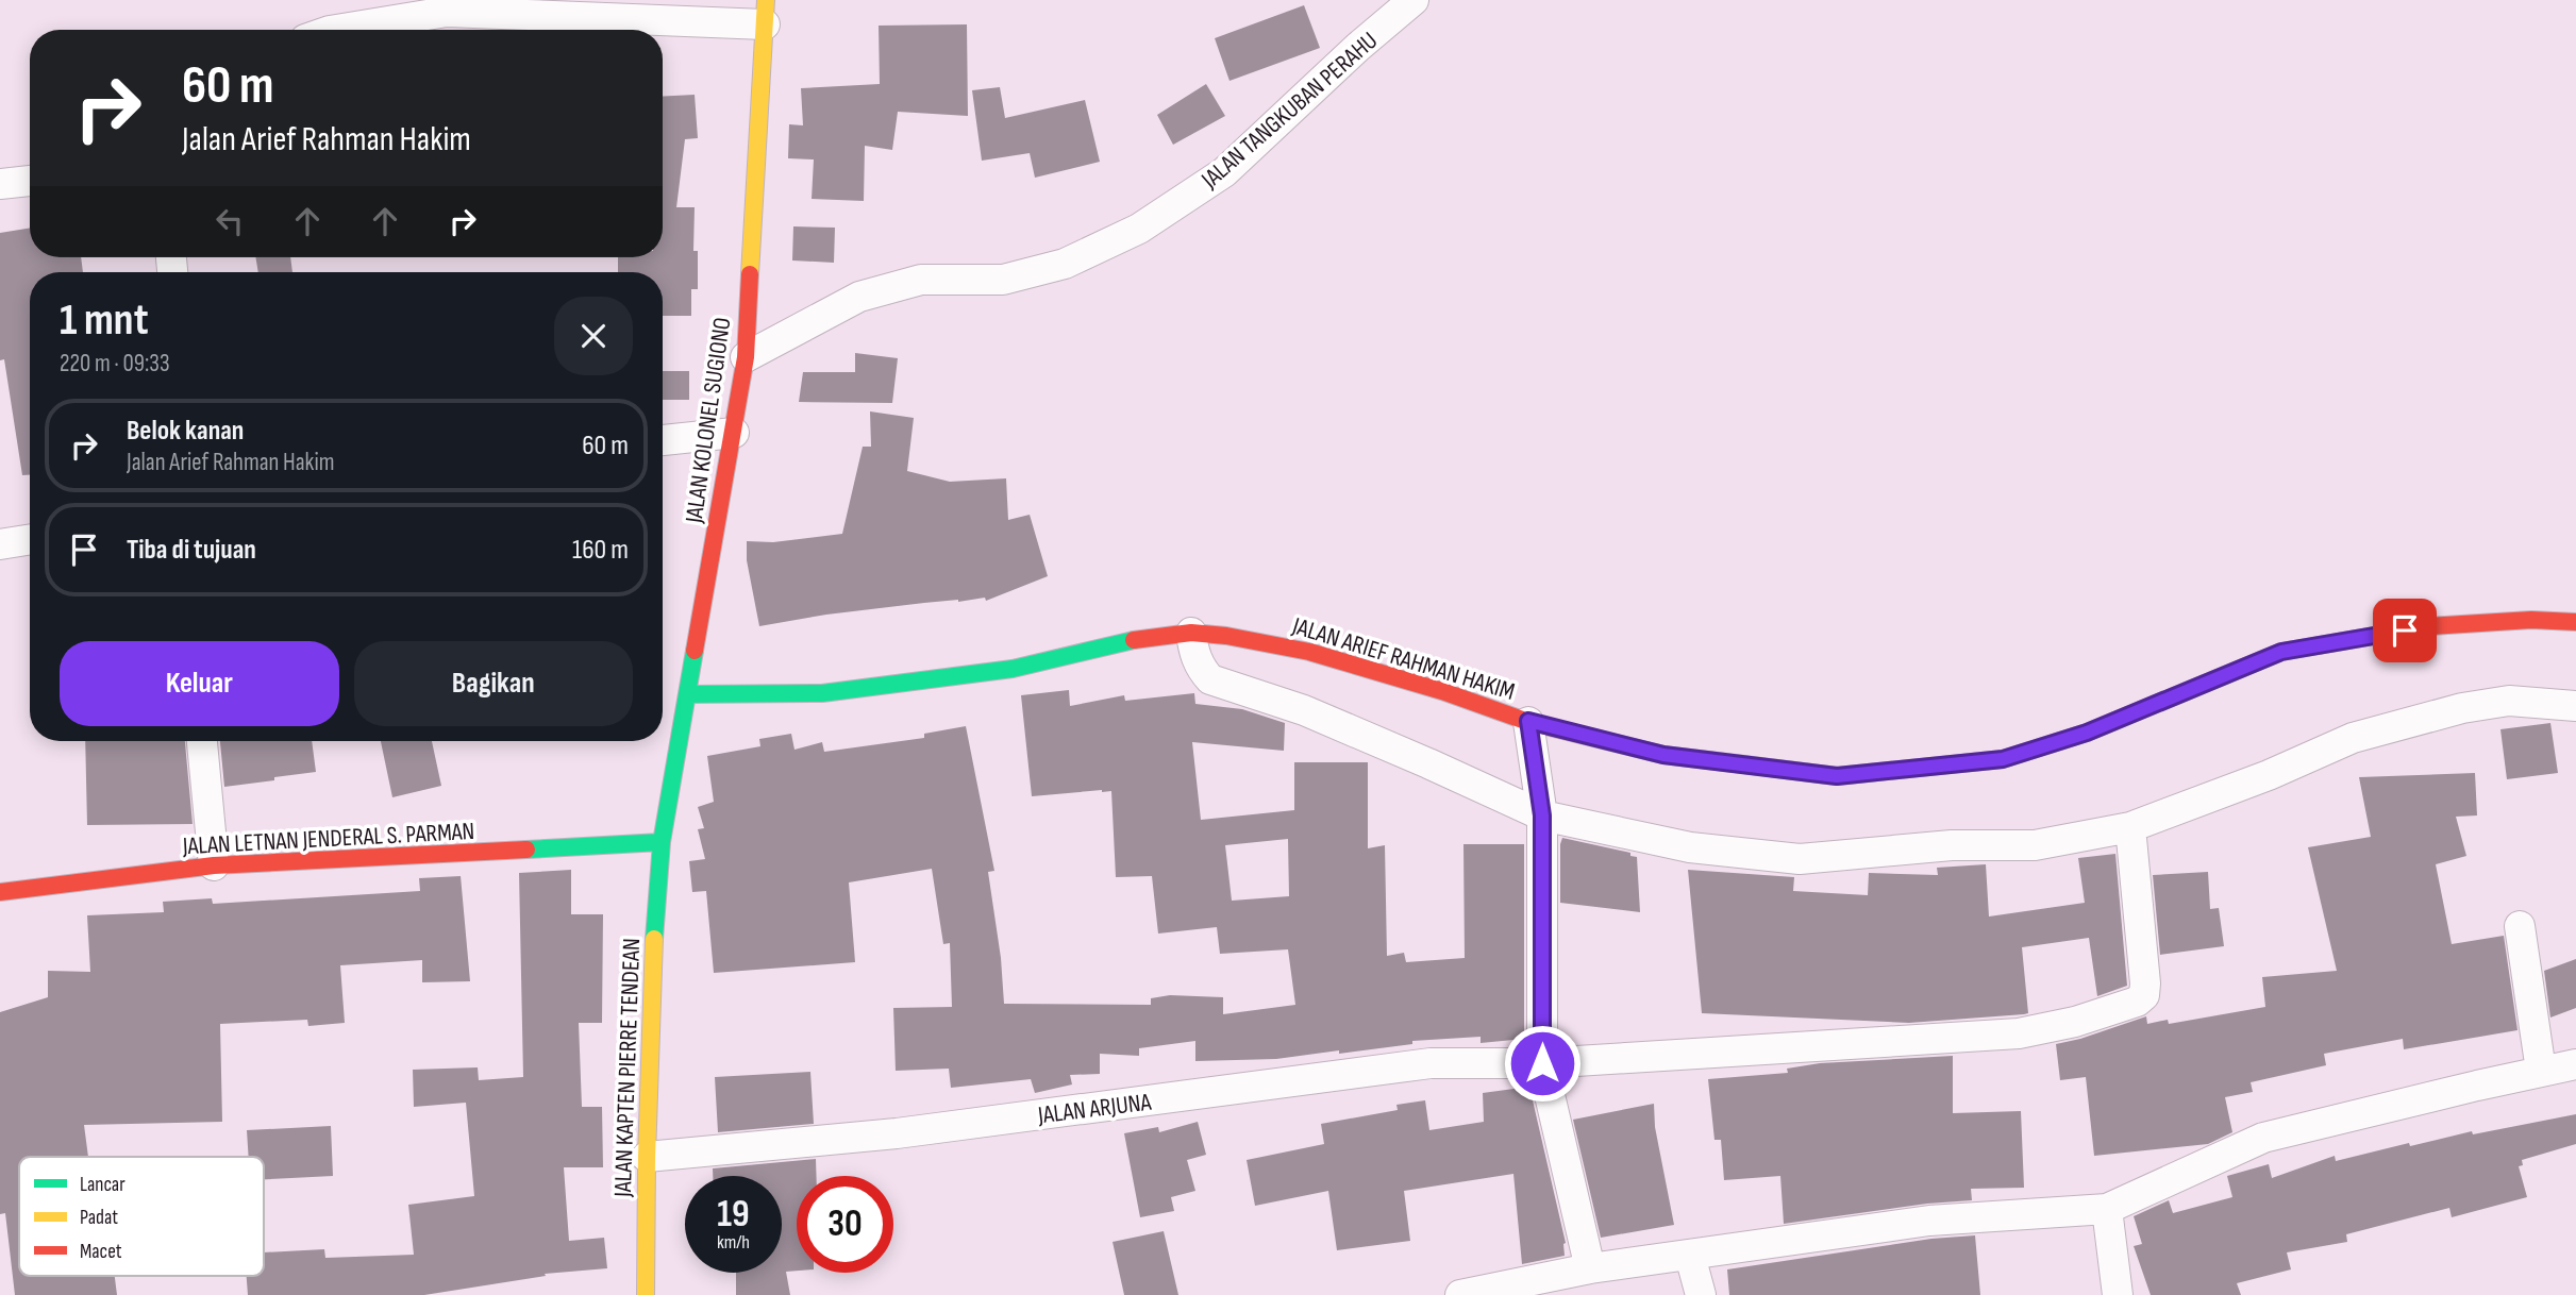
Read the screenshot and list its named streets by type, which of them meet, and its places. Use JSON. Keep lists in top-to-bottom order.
{
  "streets": {
    "main road": [
      "JALAN KOLONEL SUGIONO",
      "JALAN ARIEF RAHMAN HAKIM",
      "JALAN LETNAN JENDERAL S. PARMAN",
      "JALAN KAPTEN PIERRE TENDEAN"
    ],
    "street": ["JALAN TANGKUBAN PERAHU", "JALAN ARJUNA"]
  },
  "crossings": [
    ["JALAN TANGKUBAN PERAHU", "JALAN KOLONEL SUGIONO"],
    ["JALAN KOLONEL SUGIONO", "JALAN ARIEF RAHMAN HAKIM"],
    ["JALAN KOLONEL SUGIONO", "JALAN LETNAN JENDERAL S. PARMAN"],
    ["JALAN KOLONEL SUGIONO", "JALAN KAPTEN PIERRE TENDEAN"],
    ["JALAN LETNAN JENDERAL S. PARMAN", "JALAN KAPTEN PIERRE TENDEAN"],
    ["JALAN KAPTEN PIERRE TENDEAN", "JALAN ARJUNA"]
  ],
  "legend": ["Lancar", "Padat", "Macet"],
  "page": {
    "turn": ["60 m", "Jalan Arief Rahman Hakim"],
    "heading": ["1 mnt", "220 m · 09:33"],
    "list": [
      {
        "name": "Belok kanan",
        "note": "Jalan Arief Rahman Hakim",
        "value": "60 m"
      },
      {
        "name": "Tiba di tujuan",
        "value": "160 m"
      }
    ],
    "buttons": ["Keluar", "Bagikan"],
    "speed": "19 km/h",
    "limit": "30"
  }
}
